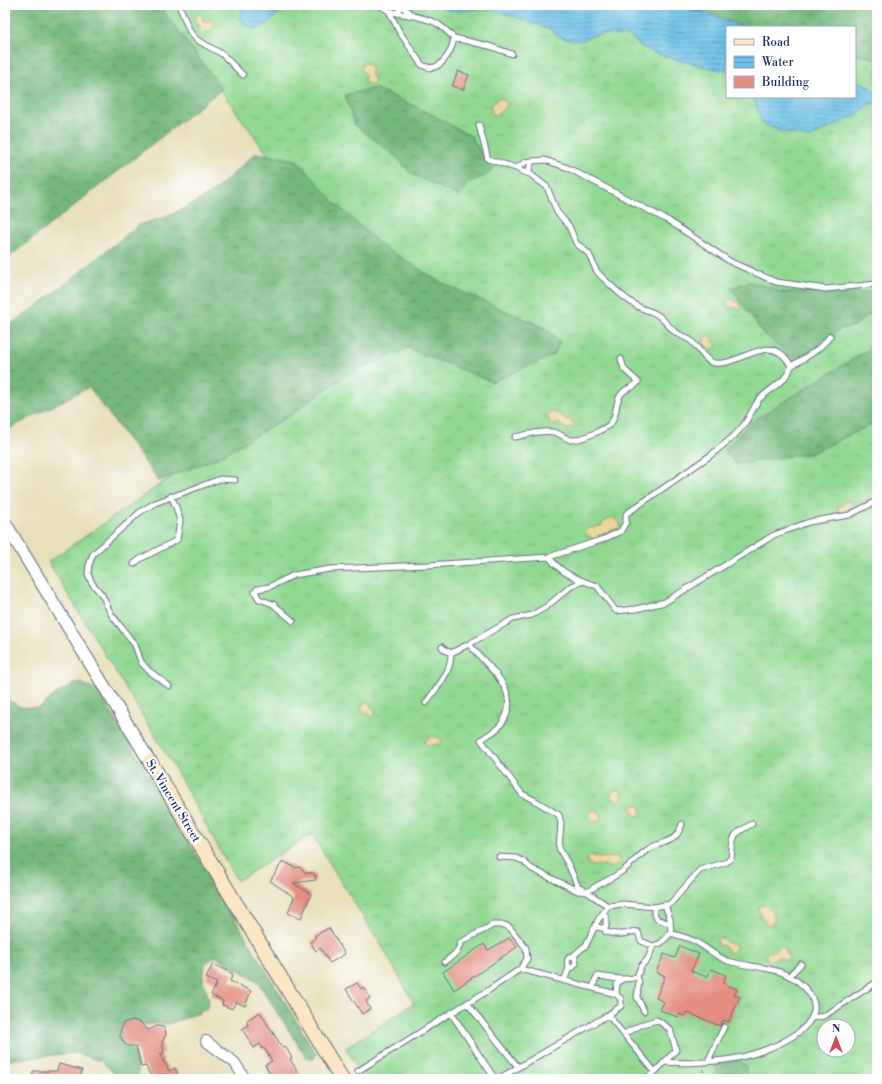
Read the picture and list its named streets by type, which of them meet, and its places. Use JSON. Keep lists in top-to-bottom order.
{
  "streets": {
    "main road": ["St. Vincent Street"]
  },
  "legend": ["Road", "Water", "Building"],
  "north": "top"
}
